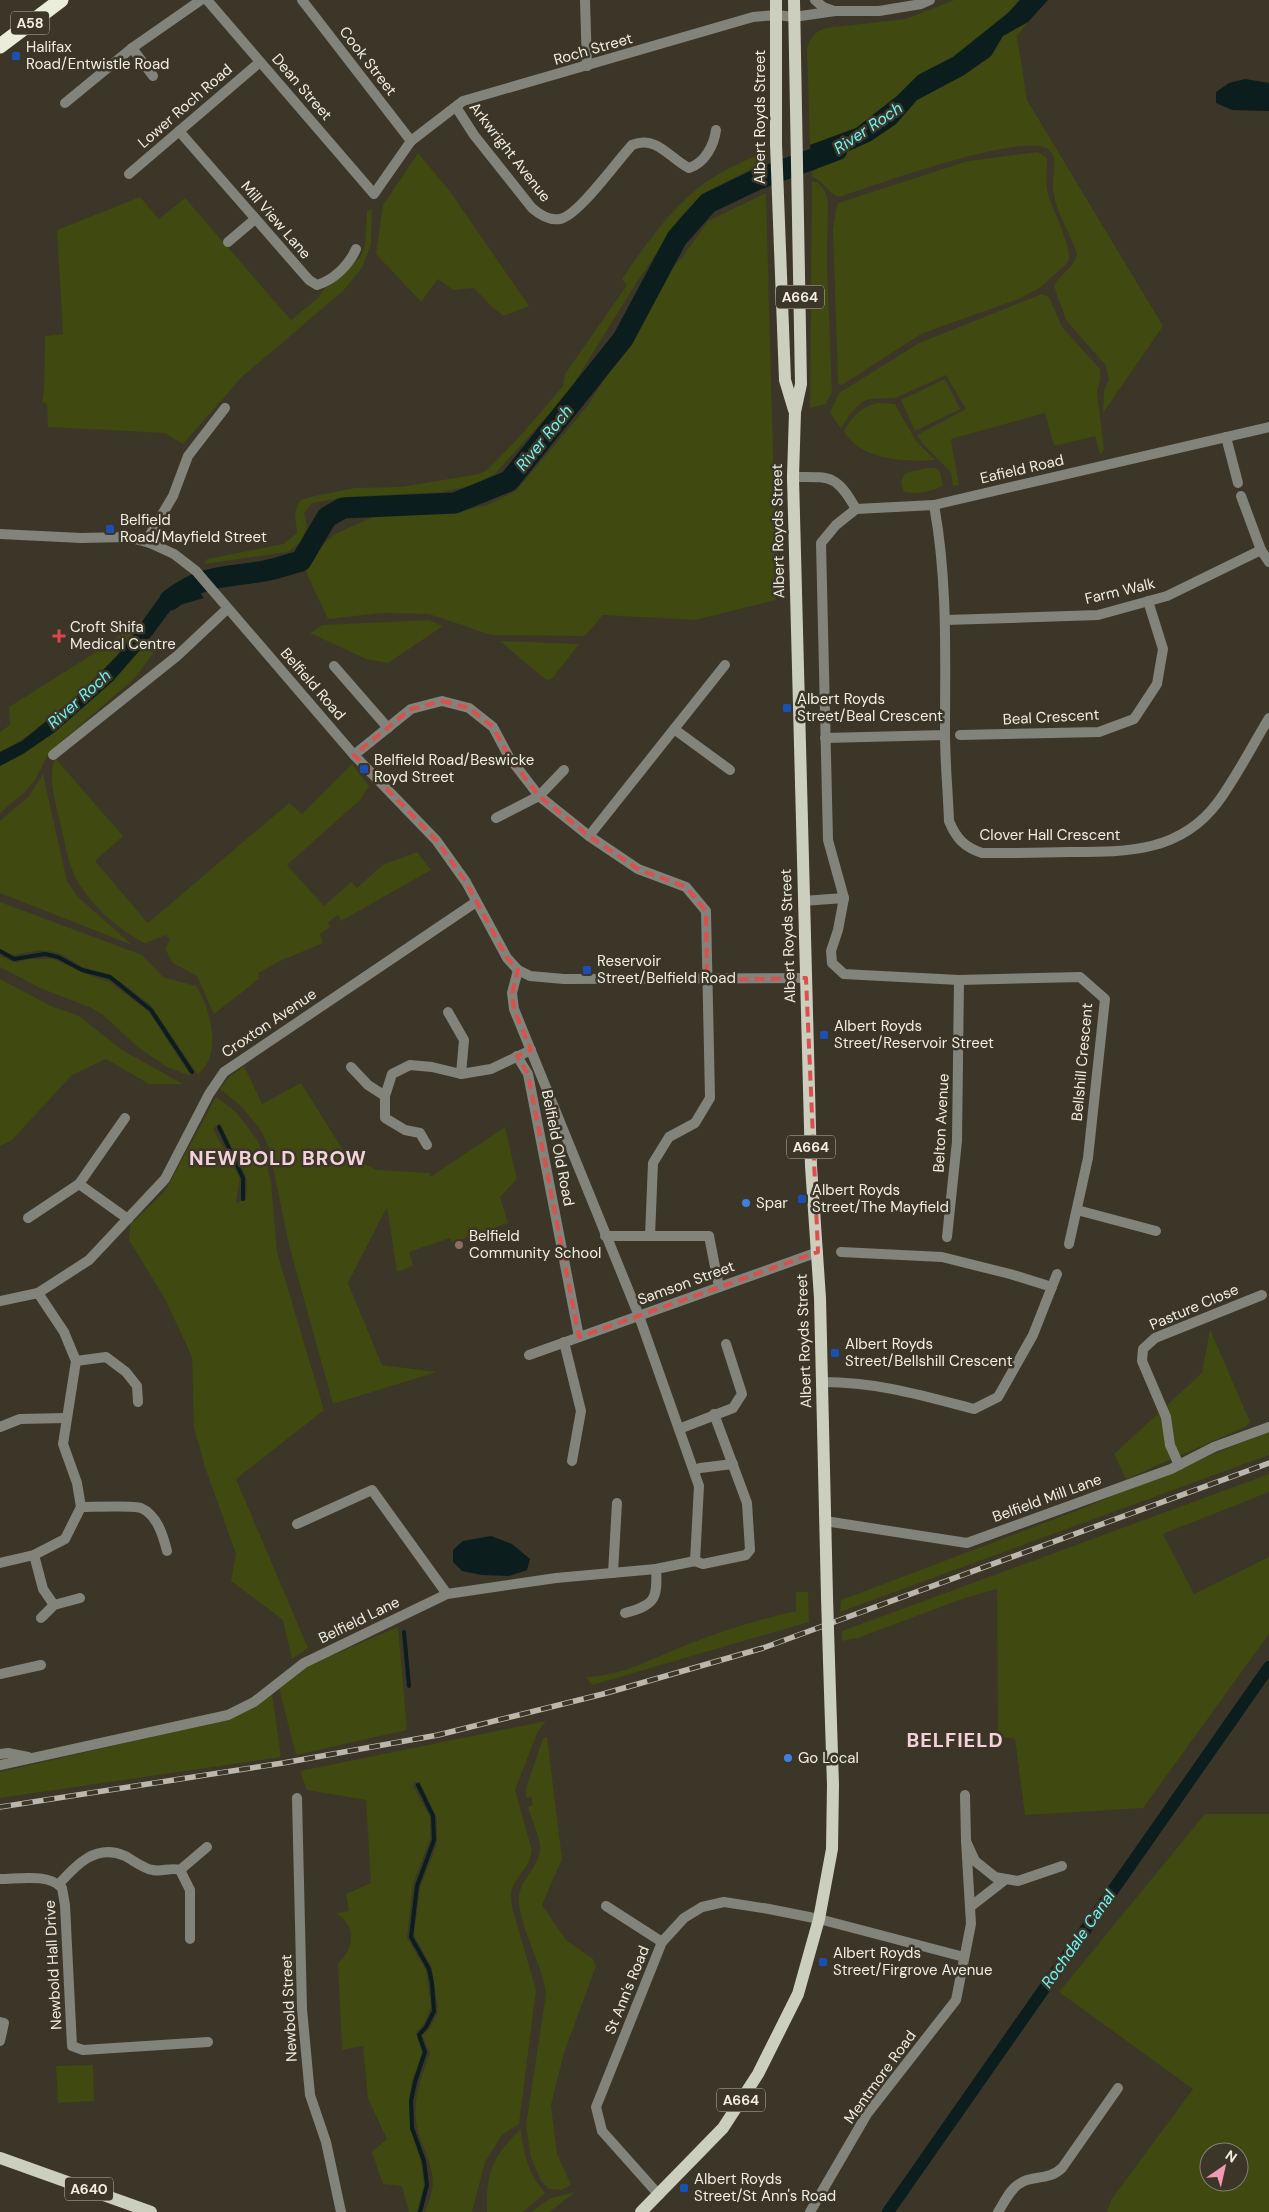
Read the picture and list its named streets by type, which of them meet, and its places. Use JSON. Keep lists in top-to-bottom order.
{
  "streets": {
    "highway": ["A58"],
    "main road": ["Albert Royds Street", "A664", "A640"],
    "street": [
      "Roch Street",
      "Cook Street",
      "Dean Street",
      "Lower Roch Road",
      "Arkwright Avenue",
      "Mill View Lane",
      "Eafield Road",
      "Farm Walk",
      "Belfield Road",
      "Beal Crescent",
      "Clover Hall Crescent",
      "Croxton Avenue",
      "Bellshill Crescent",
      "Belton Avenue",
      "Belfield Old Road",
      "Samson Street",
      "Pasture Close",
      "Belfield Mill Lane",
      "Belfield Lane",
      "Newbold Hall Drive",
      "St Ann's Road",
      "Newbold Street",
      "Mentmore Road"
    ]
  },
  "crossings": [
    ["Roch Street", "Cook Street"],
    ["Roch Street", "Dean Street"],
    ["Roch Street", "Albert Royds Street"],
    ["Roch Street", "Arkwright Avenue"],
    ["Dean Street", "Lower Roch Road"],
    ["Lower Roch Road", "Mill View Lane"],
    ["Albert Royds Street", "Samson Street"],
    ["Albert Royds Street", "Belfield Mill Lane"],
    ["Albert Royds Street", "St Ann's Road"],
    ["Eafield Road", "Clover Hall Crescent"],
    ["Farm Walk", "Beal Crescent"],
    ["Farm Walk", "Clover Hall Crescent"],
    ["Belfield Road", "Croxton Avenue"],
    ["Bellshill Crescent", "Belton Avenue"],
    ["Belfield Old Road", "Samson Street"],
    ["Pasture Close", "Belfield Mill Lane"],
    ["St Ann's Road", "Mentmore Road"]
  ],
  "districts": ["NEWBOLD BROW", "BELFIELD"],
  "water": ["River Roch", "Rochdale Canal"],
  "places": {
    "transit": [
      "Halifax Road/Entwistle Road",
      "Belfield Road/Mayfield Street",
      "Albert Royds Street/Beal Crescent",
      "Belfield Road/Beswicke Royd Street",
      "Reservoir Street/Belfield Road",
      "Albert Royds Street/Reservoir Street",
      "Albert Royds Street/The Mayfield",
      "Albert Royds Street/Bellshill Crescent",
      "Albert Royds Street/Firgrove Avenue",
      "Albert Royds Street/St Ann's Road"
    ],
    "health": ["Croft Shifa Medical Centre"],
    "other": ["Spar", "Belfield Community School", "Go Local"]
  },
  "north": "top right"
}
